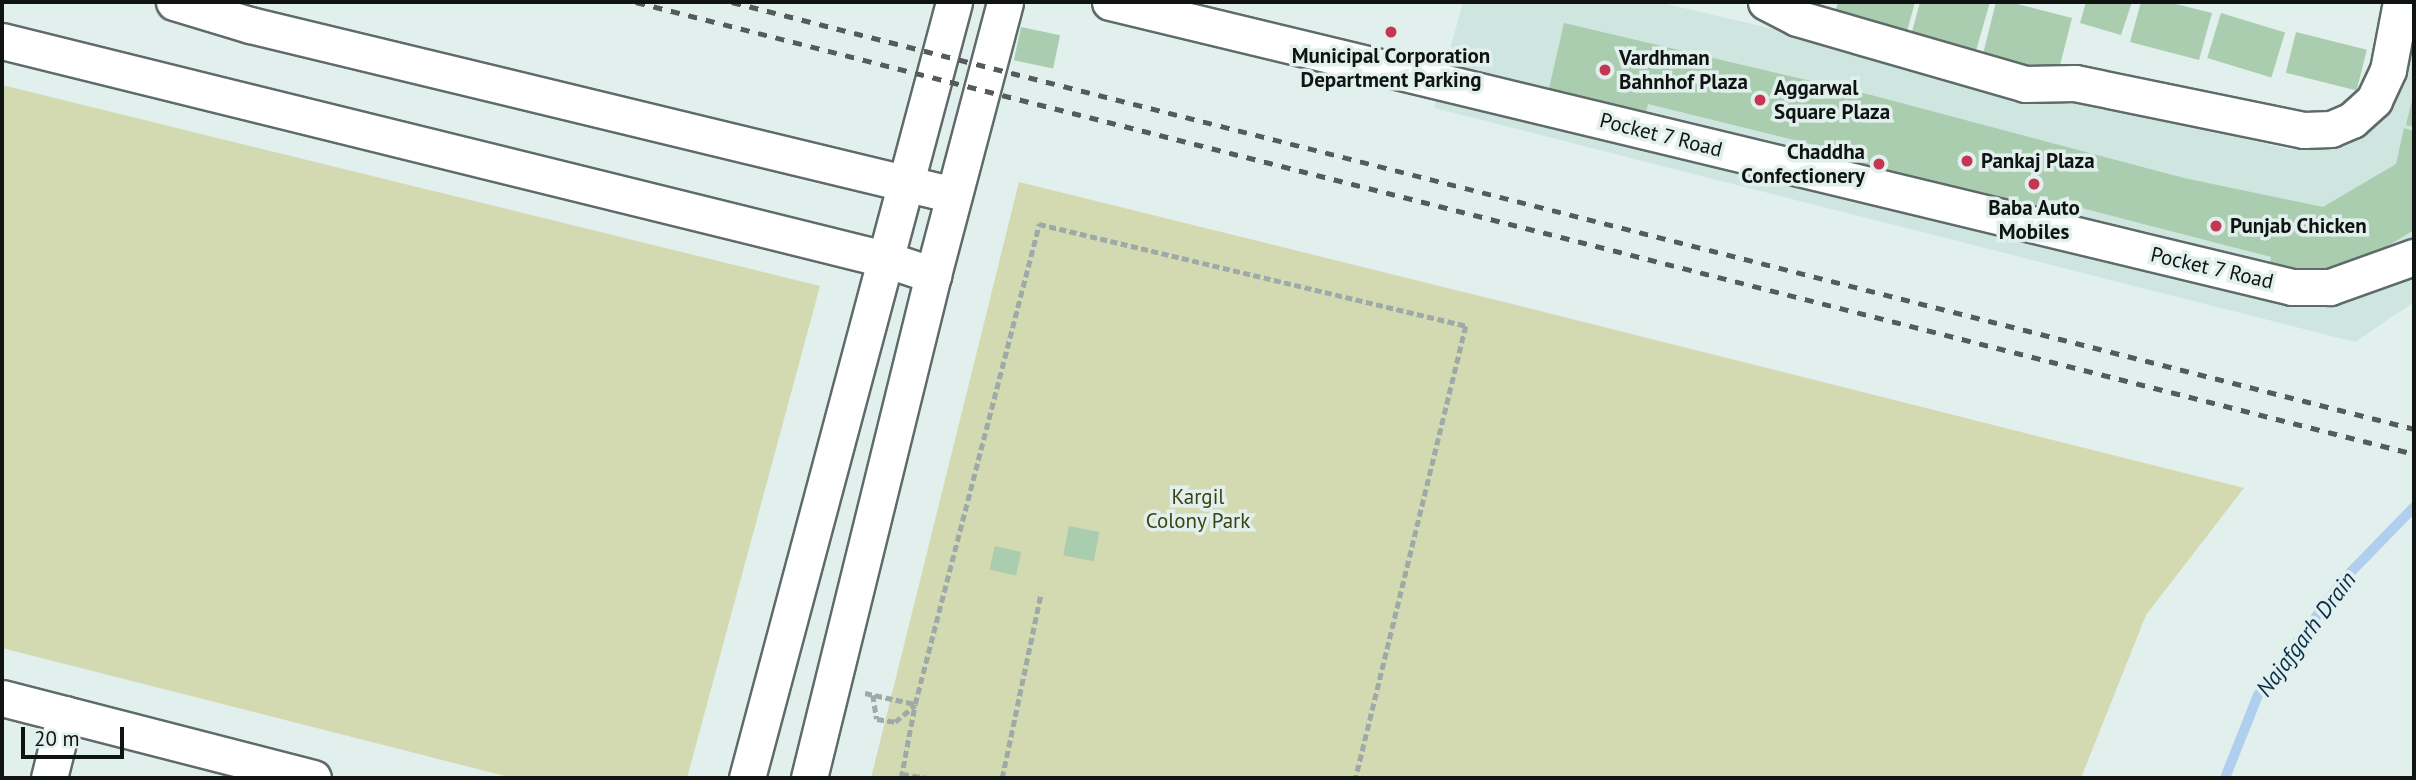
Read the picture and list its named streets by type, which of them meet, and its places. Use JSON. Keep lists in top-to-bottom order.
{
  "streets": {
    "street": ["Pocket 7 Road"]
  },
  "water": ["Najafgarh Drain"],
  "parks": ["Kargil Colony Park"],
  "places": [
    "Municipal Corporation Department Parking",
    "Vardhman Bahnhof Plaza",
    "Aggarwal Square Plaza",
    "Pankaj Plaza",
    "Chaddha Confectionery",
    "Baba Auto Mobiles",
    "Punjab Chicken"
  ],
  "scale_bar": "20 m"
}
